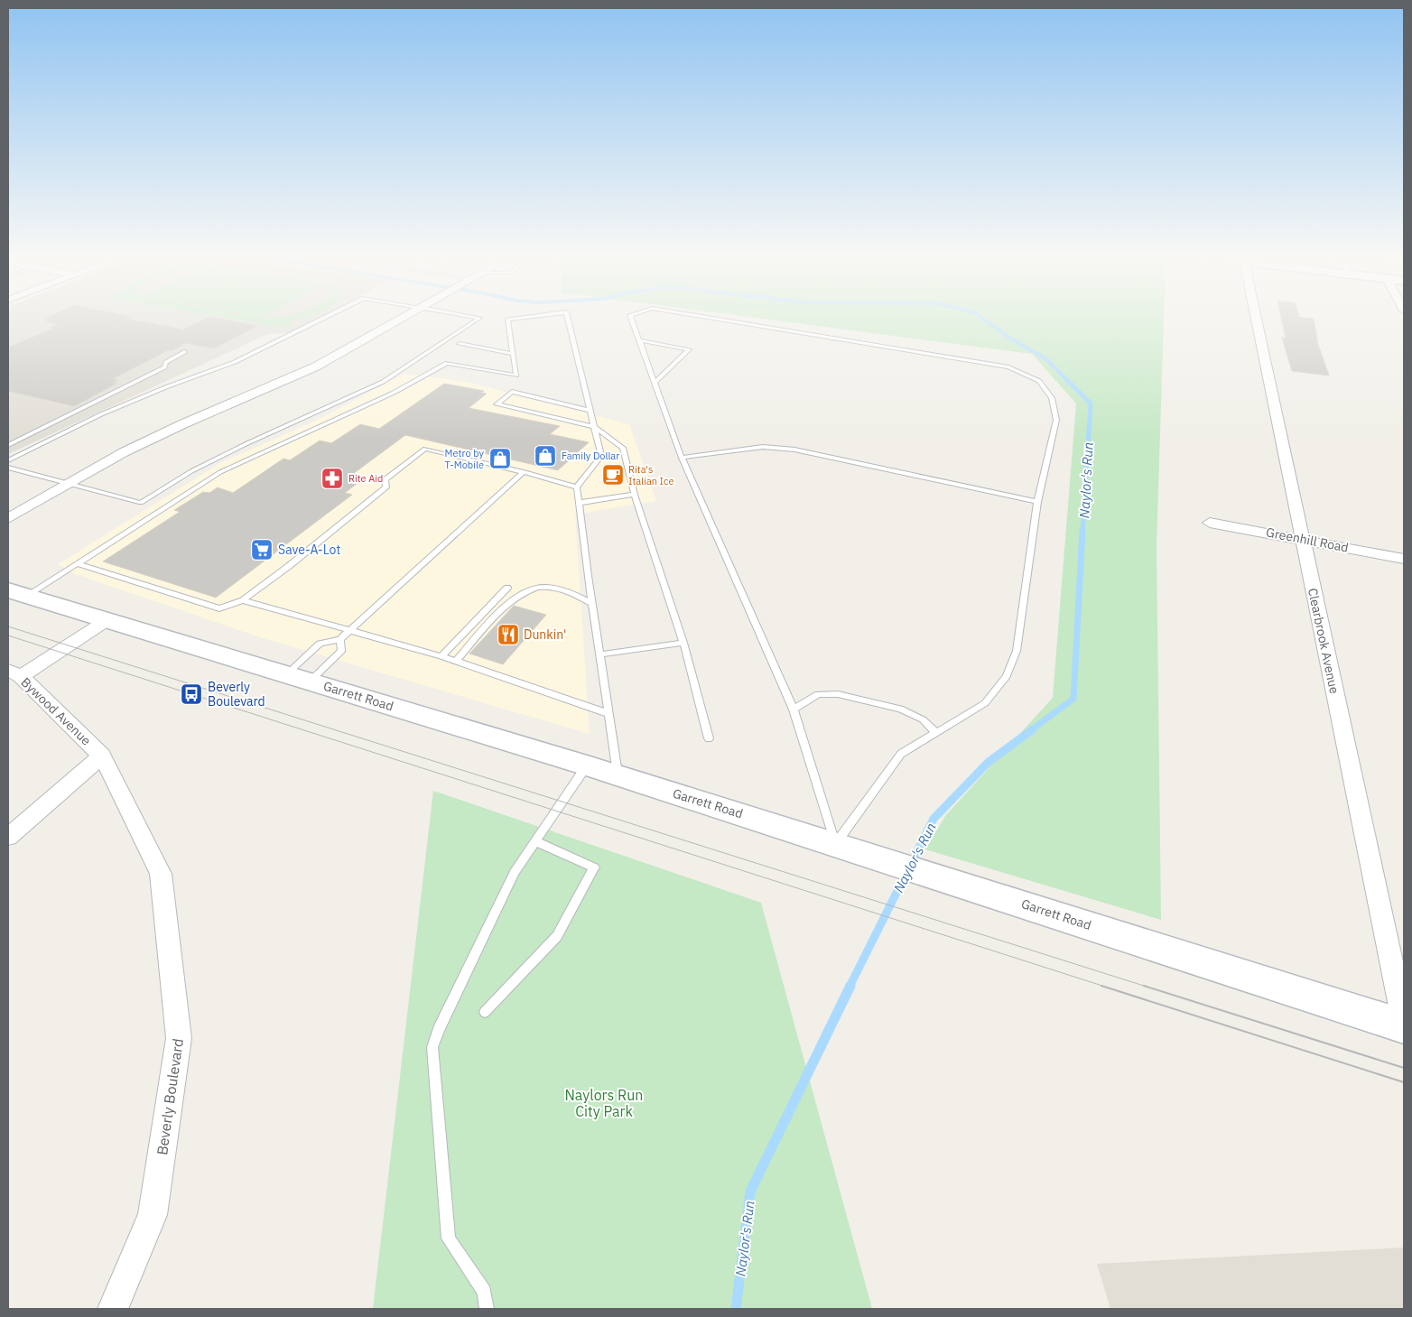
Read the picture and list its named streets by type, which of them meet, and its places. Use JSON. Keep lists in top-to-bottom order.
{
  "streets": {
    "main road": ["Garrett Road"],
    "street": [
      "Greenhill Road",
      "Clearbrook Avenue",
      "Bywood Avenue",
      "Beverly Boulevard"
    ]
  },
  "crossings": [
    ["Greenhill Road", "Clearbrook Avenue"],
    ["Bywood Avenue", "Beverly Boulevard"]
  ],
  "water": ["Naylor's Run"],
  "parks": ["Naylors Run City Park"],
  "places": {
    "shop": ["Family Dollar", "Metro by T-Mobile"],
    "cafe": ["Rita's Italian Ice"],
    "pharmacy": ["Rite Aid"],
    "supermarket": ["Save-A-Lot"],
    "restaurant": ["Dunkin'"],
    "bus stop": ["Beverly Boulevard"]
  }
}
